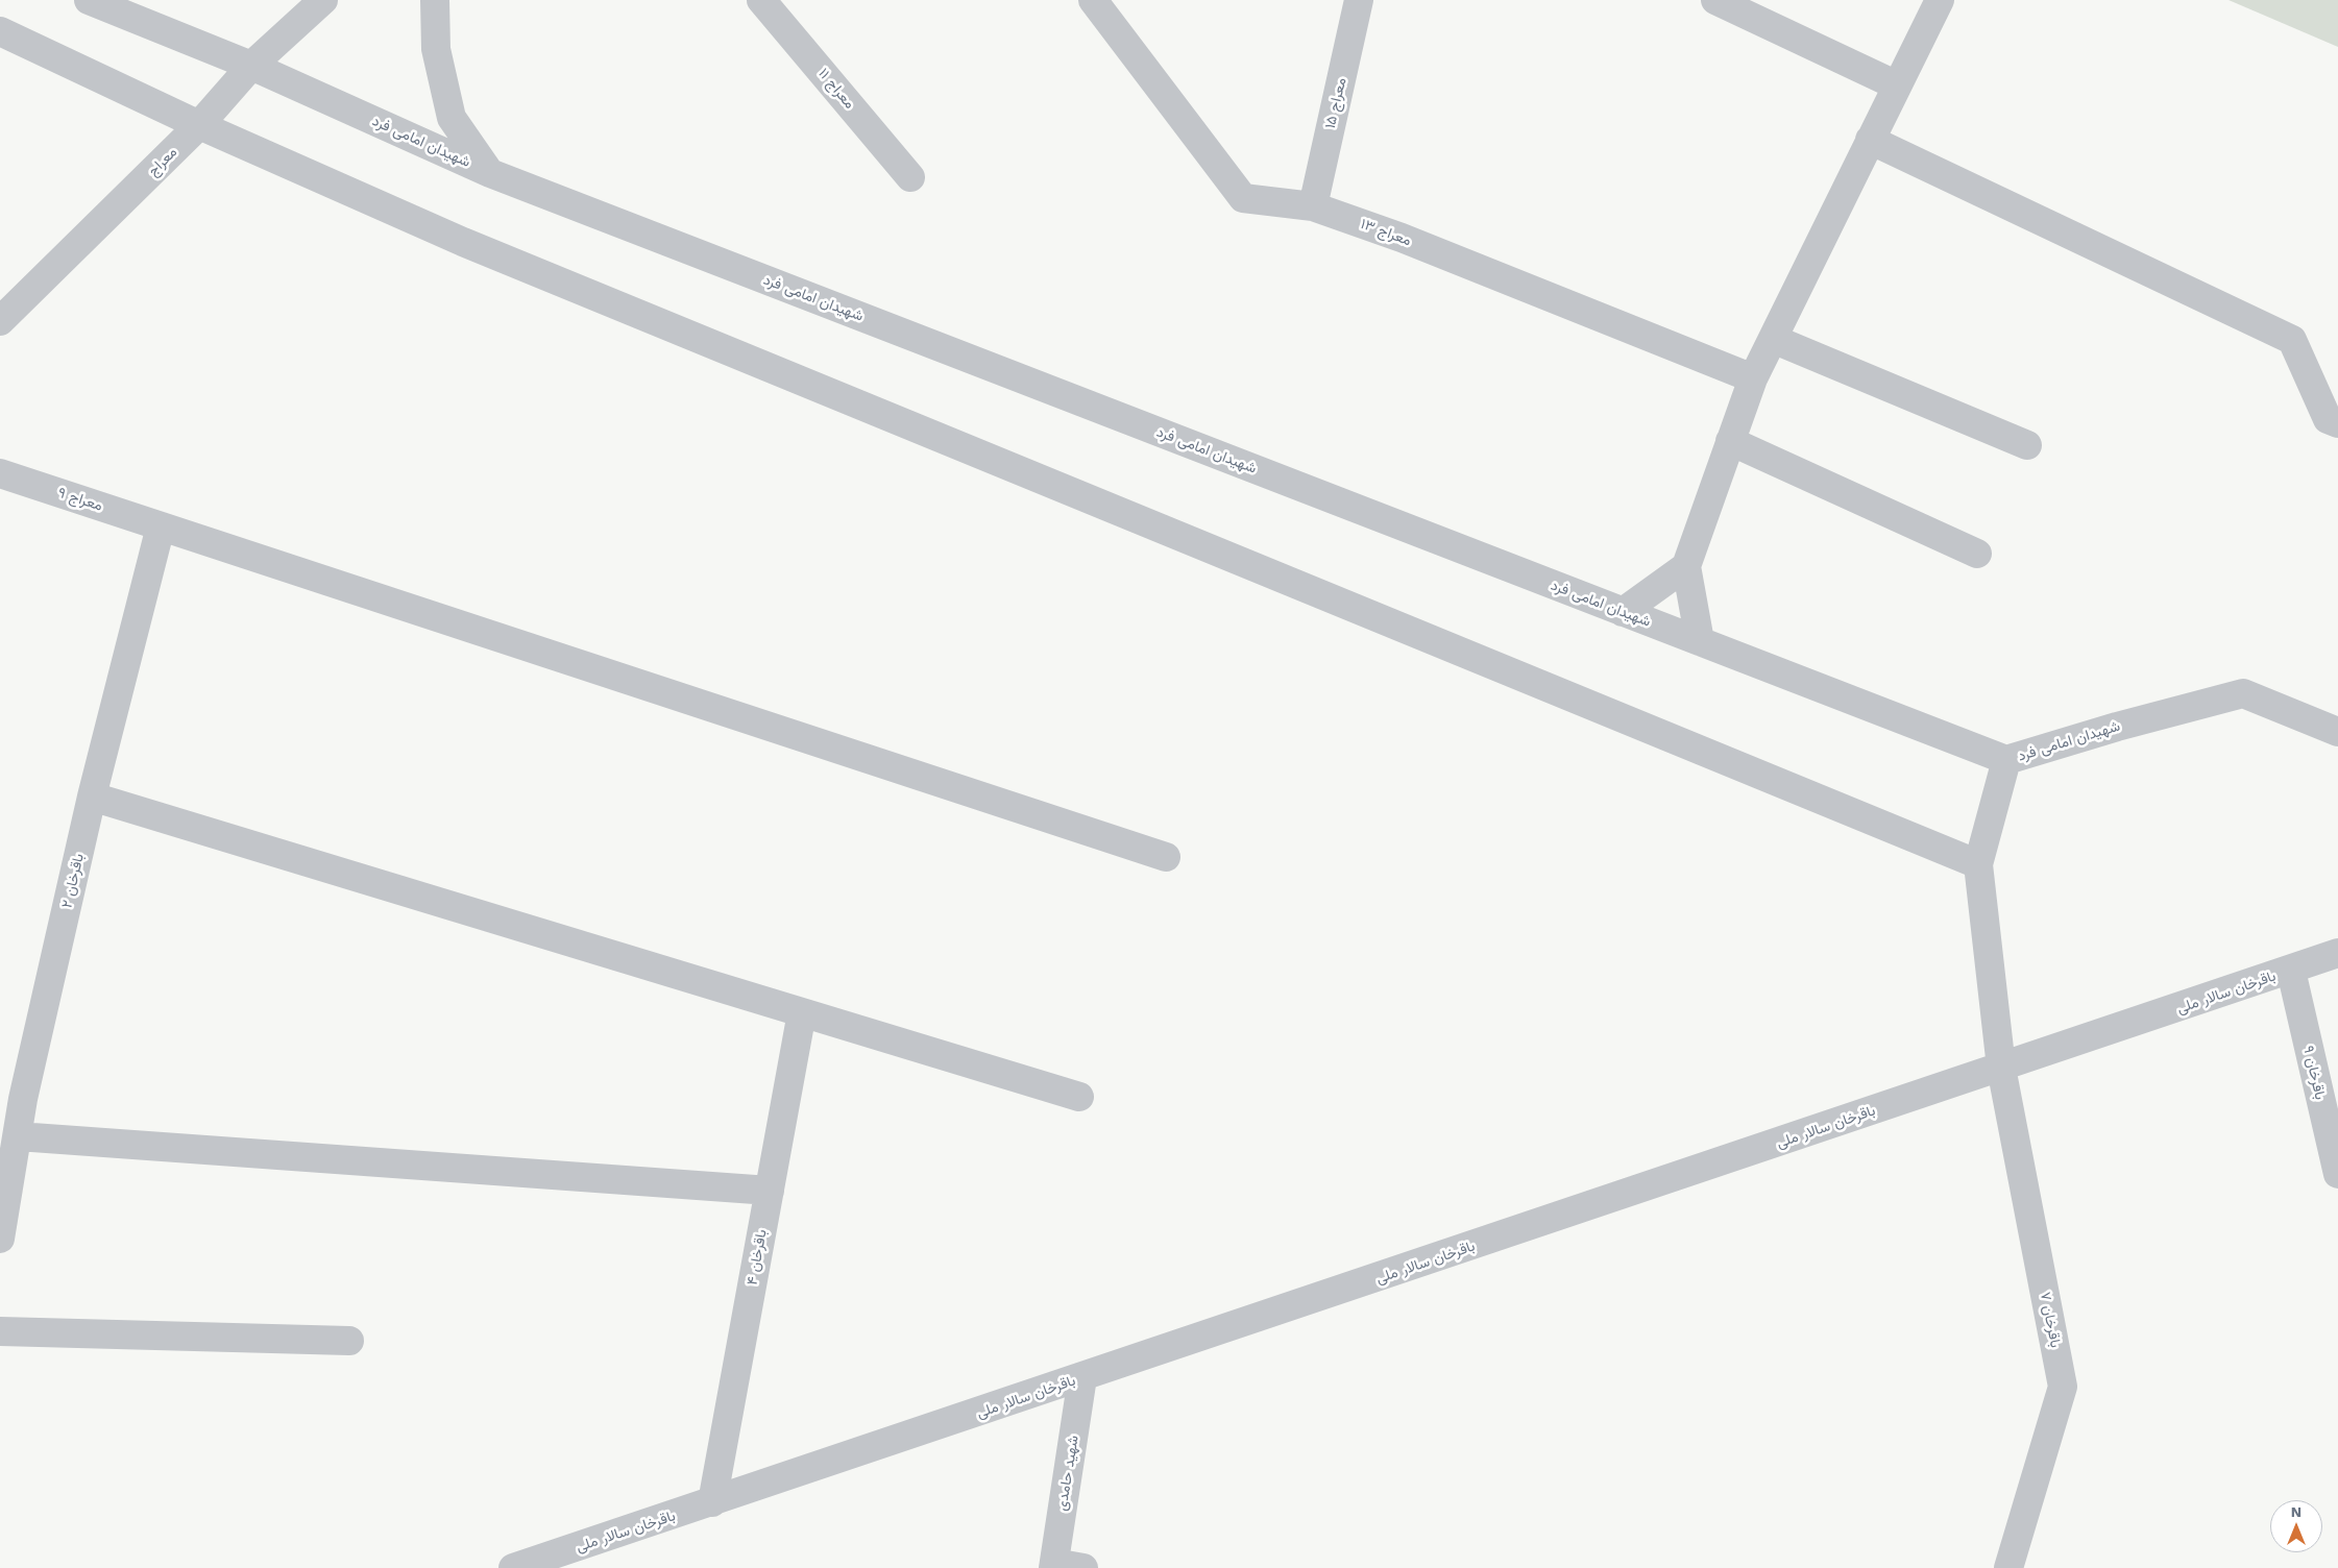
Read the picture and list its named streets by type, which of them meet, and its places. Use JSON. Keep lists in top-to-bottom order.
{
  "streets": {
    "street": [
      "معراج ۱۱",
      "معراج ۱۵",
      "شهیدان امامی فرد",
      "معراج",
      "معراج ۱۳",
      "معراج ۹",
      "باقرخان ۲",
      "باقرخان سالار ملی",
      "باقرخان ۹",
      "باقرخان ۴",
      "باقرخان ۷",
      "شهید حامدی"
    ]
  },
  "crossings": [
    ["معراج ۱۵", "معراج ۱۳"],
    ["شهیدان امامی فرد", "معراج"],
    ["معراج ۹", "باقرخان ۲"],
    ["باقرخان سالار ملی", "باقرخان ۹"],
    ["باقرخان سالار ملی", "باقرخان ۴"],
    ["باقرخان سالار ملی", "باقرخان ۷"],
    ["باقرخان سالار ملی", "شهید حامدی"]
  ],
  "north": "top"
}
